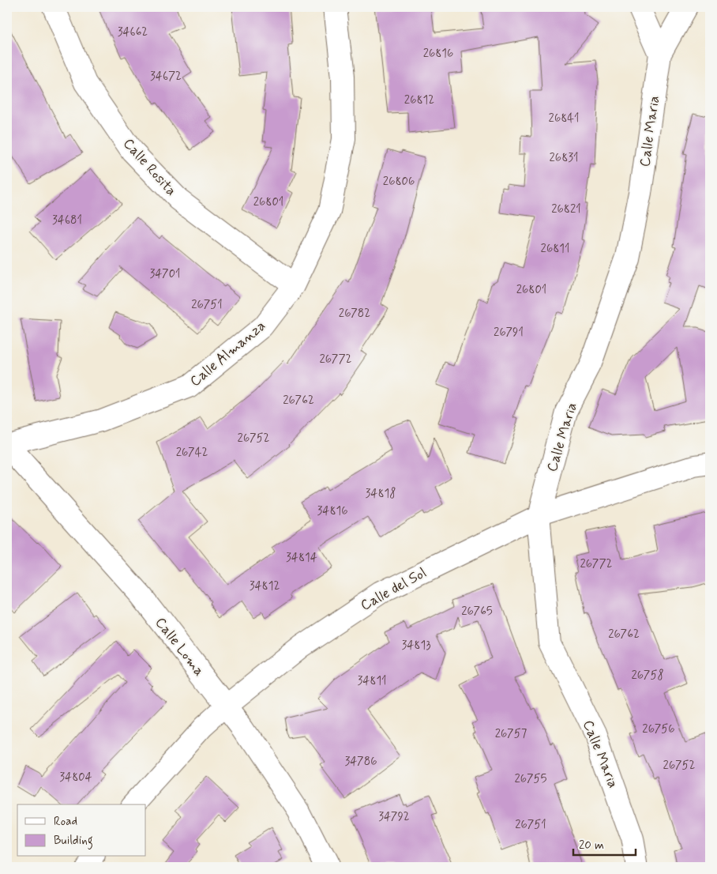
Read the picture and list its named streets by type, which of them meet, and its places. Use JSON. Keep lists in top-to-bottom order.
{
  "streets": {
    "street": [
      "Calle Maria",
      "Calle Rosita",
      "Calle Almanza",
      "Calle del Sol",
      "Calle Loma"
    ]
  },
  "crossings": [
    ["Calle Maria", "Calle del Sol"],
    ["Calle Rosita", "Calle Almanza"],
    ["Calle Almanza", "Calle Loma"],
    ["Calle del Sol", "Calle Loma"]
  ],
  "house_numbers": [
    "34662",
    "26816",
    "34672",
    "26812",
    "26841",
    "26831",
    "26806",
    "26801",
    "26821",
    "34681",
    "26811",
    "34701",
    "26801",
    "26751",
    "26782",
    "26791",
    "26772",
    "26762",
    "26752",
    "26742",
    "34818",
    "34816",
    "34814",
    "26772",
    "34812",
    "26765",
    "26762",
    "34813",
    "26758",
    "34811",
    "26756",
    "26757",
    "34786",
    "26752",
    "34804",
    "26755",
    "34792",
    "26751"
  ],
  "legend": ["Road", "Building"],
  "scale_bar": "20 m"
}
